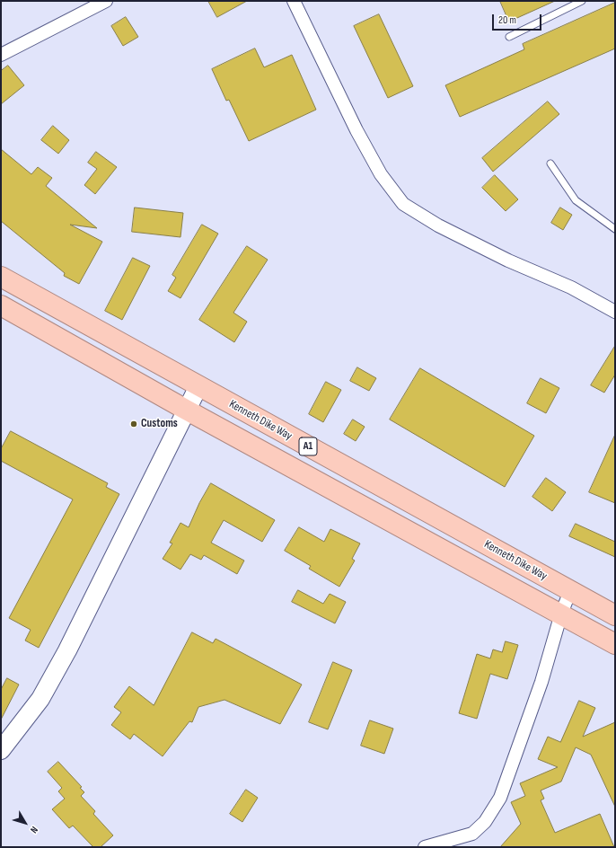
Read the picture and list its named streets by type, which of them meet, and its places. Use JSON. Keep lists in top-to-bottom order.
{
  "streets": {
    "highway": ["Kenneth Dike Way", "A1"]
  },
  "places": ["Customs"],
  "scale_bar": "20 m",
  "north": "bottom right"
}
